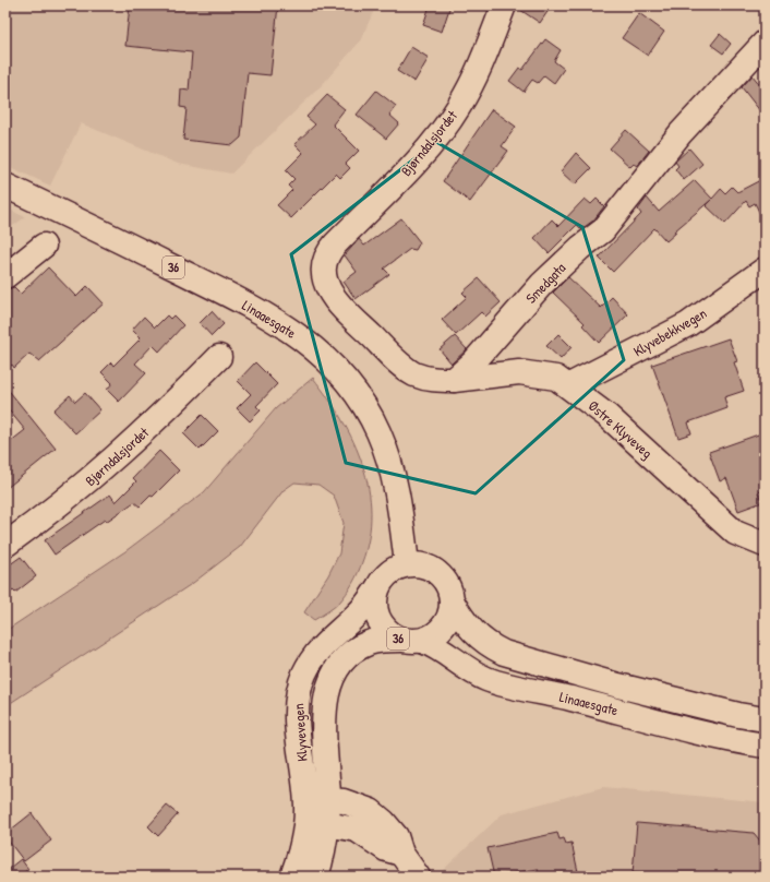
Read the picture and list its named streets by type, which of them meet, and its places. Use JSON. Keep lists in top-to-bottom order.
{
  "streets": {
    "main road": [
      "Bjørndalsjordet",
      "36",
      "Smedgata",
      "Linaaesgate",
      "Klyvebekkvegen",
      "Østre Klyveveg",
      "Klyvevegen"
    ]
  },
  "crossings": [
    ["Bjørndalsjordet", "Smedgata"],
    ["Bjørndalsjordet", "Østre Klyveveg"],
    ["36", "Linaaesgate"],
    ["36", "Klyvevegen"],
    ["Smedgata", "Østre Klyveveg"],
    ["Linaaesgate", "Klyvevegen"],
    ["Klyvebekkvegen", "Østre Klyveveg"]
  ]
}
